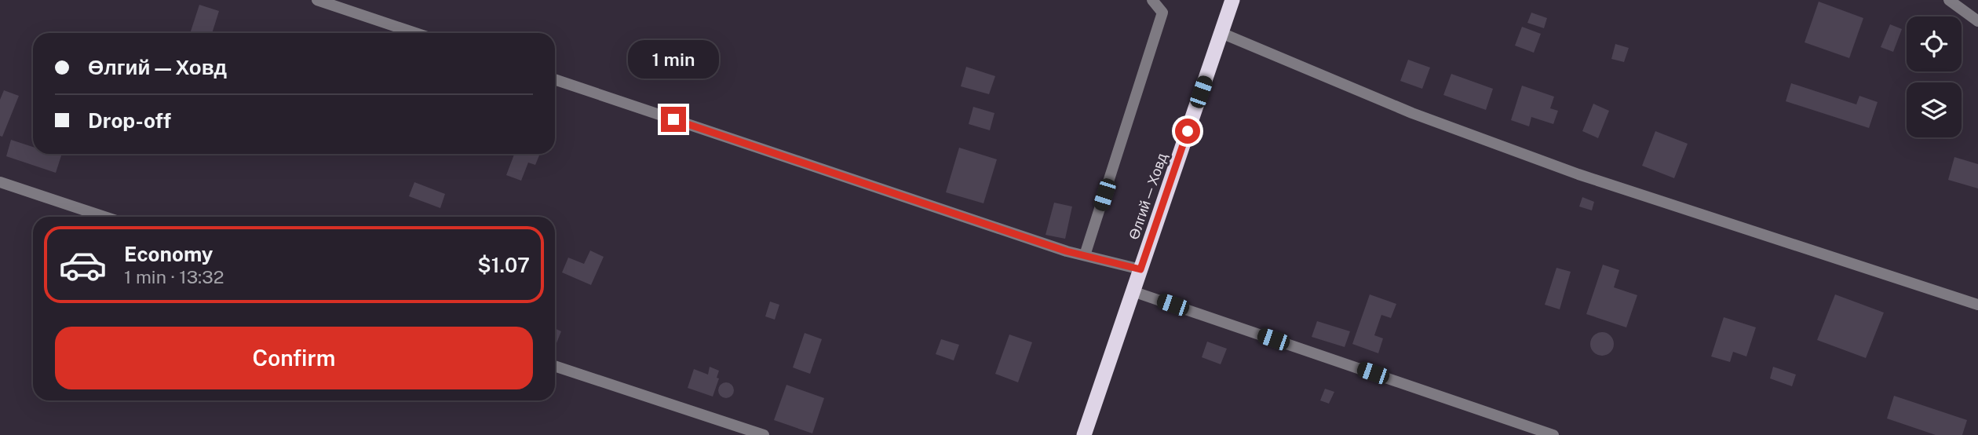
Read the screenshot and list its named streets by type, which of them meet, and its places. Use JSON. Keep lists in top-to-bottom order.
{
  "streets": {
    "highway": ["Өлгий — Ховд"]
  },
  "page": {
    "banner": ["Өлгий — Ховд", "Drop-off"],
    "bubble": "1 min",
    "list": [
      {
        "name": "Economy",
        "note": "1 min · 13:32",
        "value": "$1.07"
      }
    ],
    "buttons": "Confirm"
  }
}
